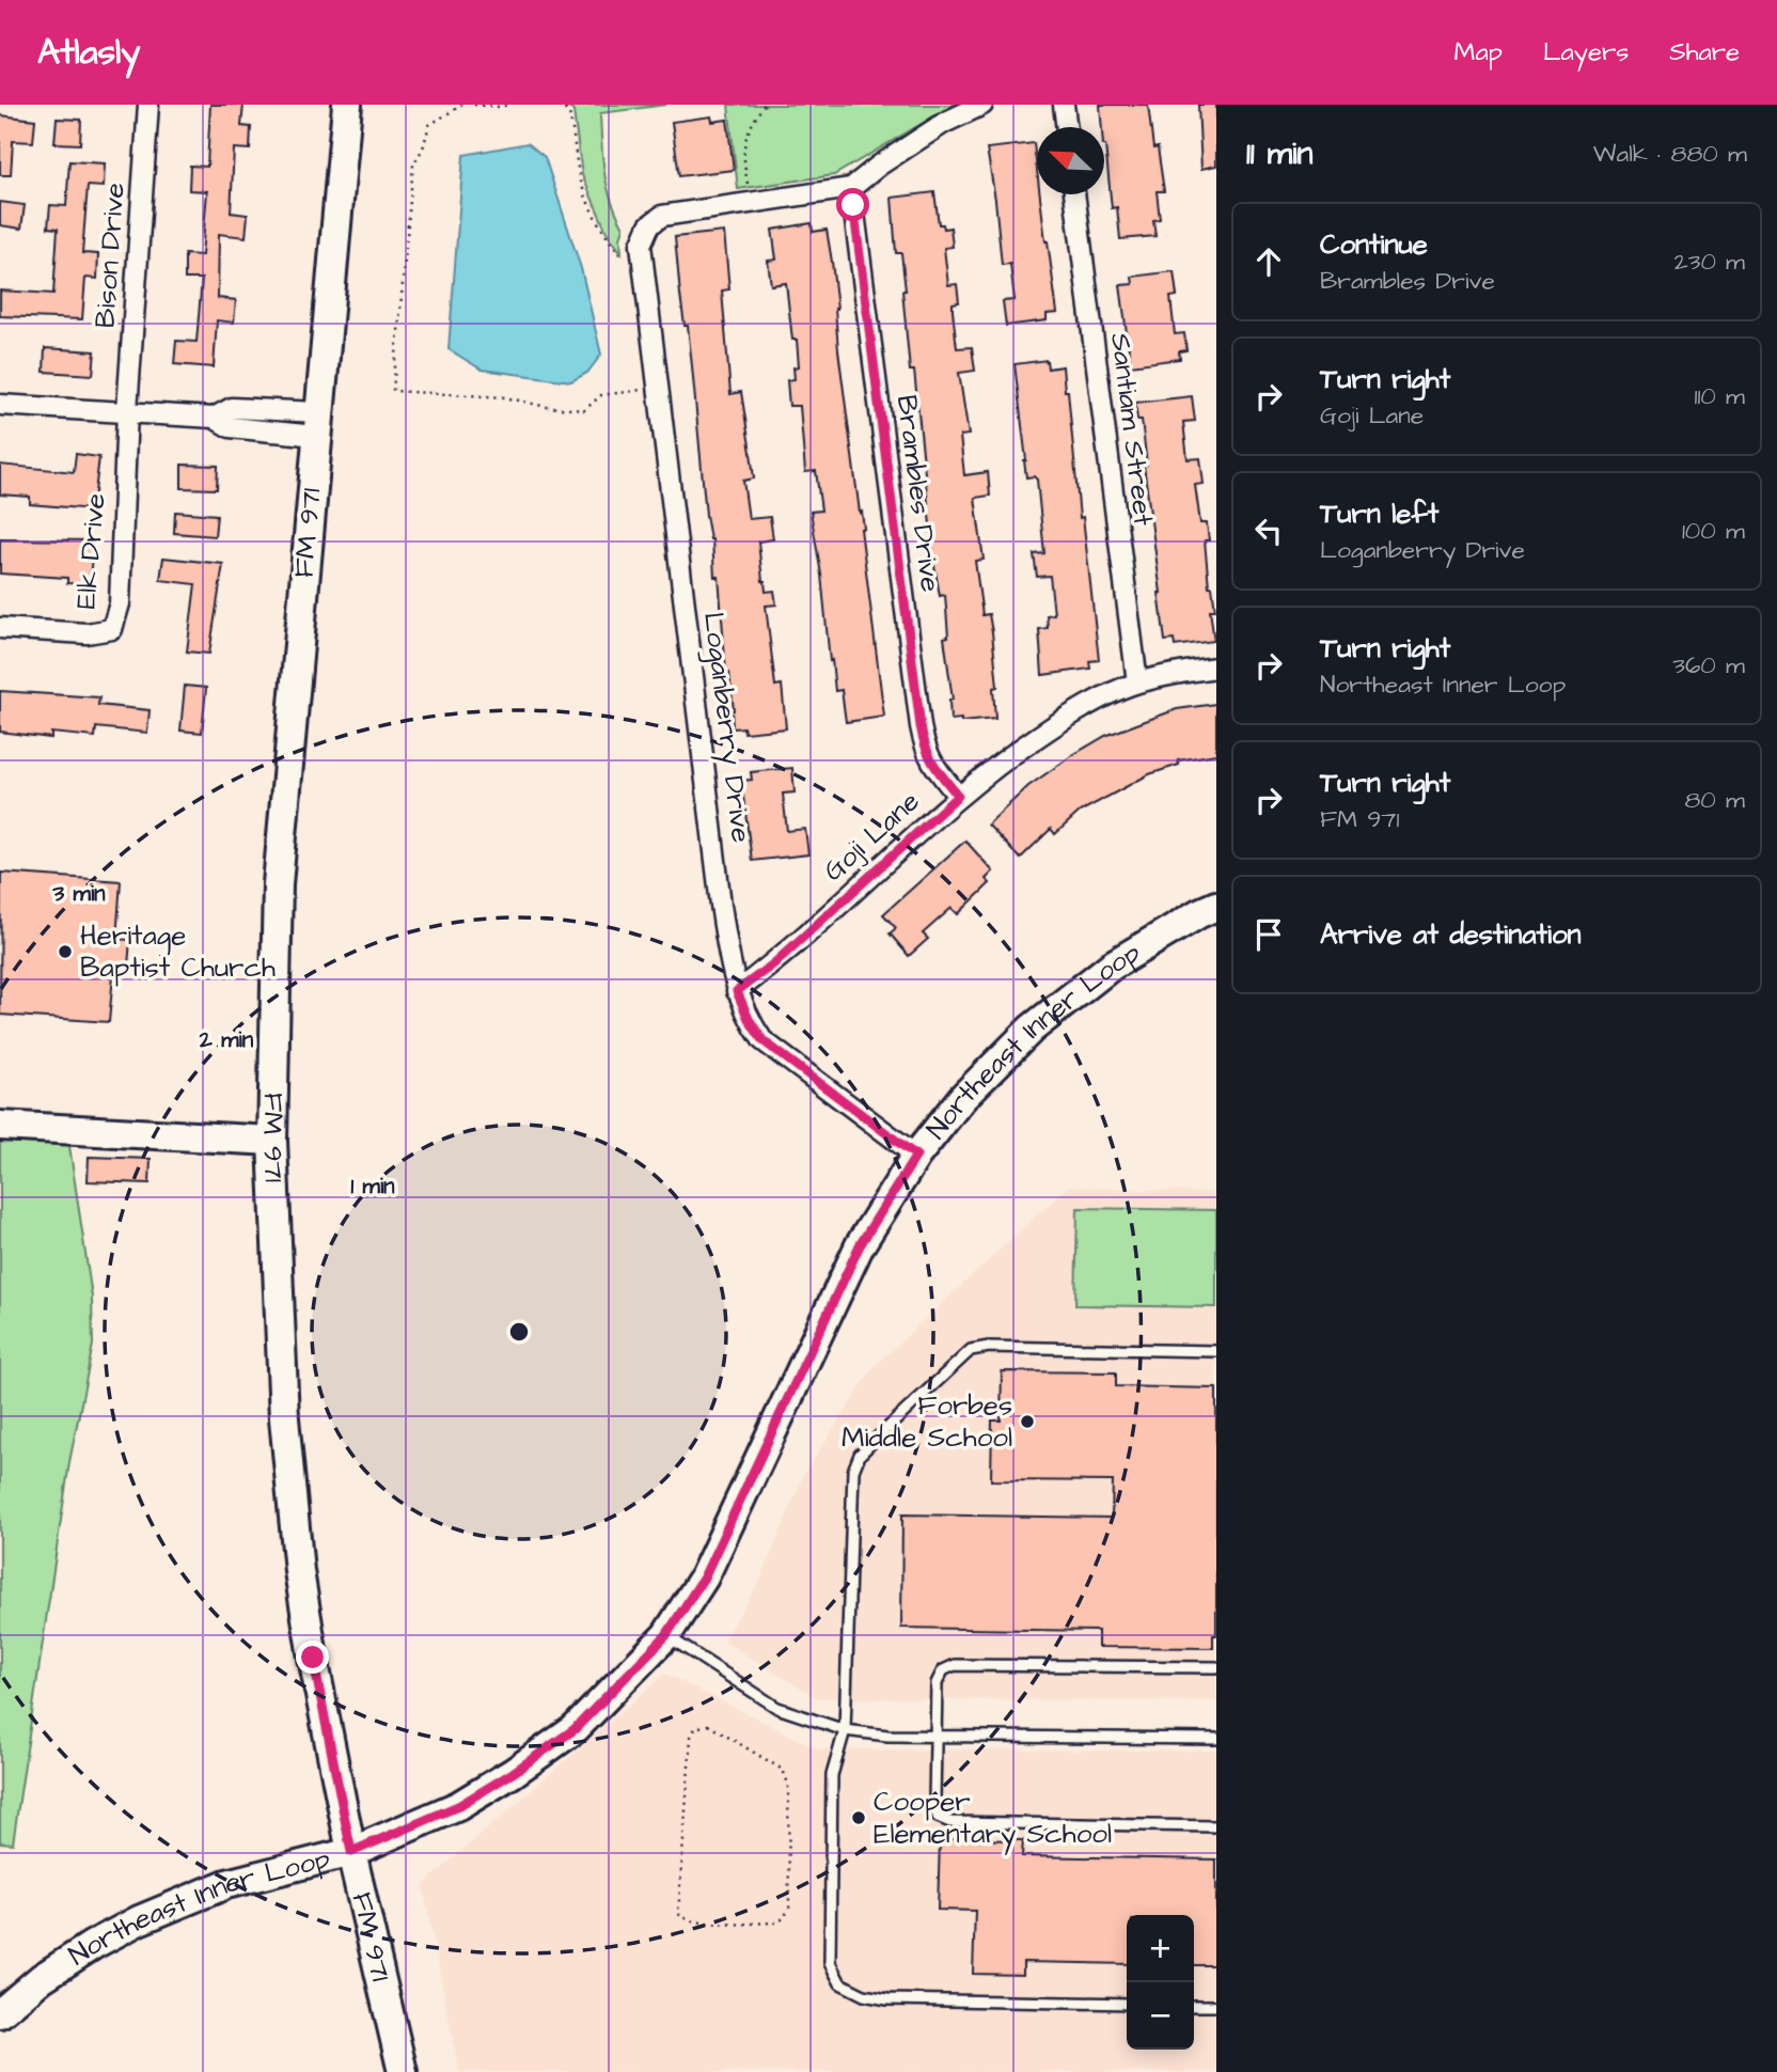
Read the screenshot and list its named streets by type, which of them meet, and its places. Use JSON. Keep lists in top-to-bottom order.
{
  "streets": {
    "main road": ["FM 971", "Northeast Inner Loop"],
    "street": [
      "Bison Drive",
      "Santiam Street",
      "Brambles Drive",
      "Elk Drive",
      "Loganberry Drive",
      "Goji Lane"
    ]
  },
  "crossings": [
    ["Bison Drive", "Elk Drive"],
    ["Santiam Street", "Goji Lane"],
    ["Brambles Drive", "Loganberry Drive"],
    ["Brambles Drive", "Goji Lane"],
    ["FM 971", "Northeast Inner Loop"],
    ["Loganberry Drive", "Goji Lane"],
    ["Loganberry Drive", "Northeast Inner Loop"]
  ],
  "places": ["Heritage Baptist Church", "Forbes Middle School", "Cooper Elementary School"],
  "north": "top left",
  "page": {
    "header": "Atlasly",
    "nav": ["Map", "Layers", "Share"],
    "heading": ["11 min", "Walk · 880 m"],
    "list": [
      ["Continue", "Brambles Drive", "230 m"],
      ["Turn right", "Goji Lane", "110 m"],
      ["Turn left", "Loganberry Drive", "100 m"],
      ["Turn right", "Northeast Inner Loop", "360 m"],
      ["Turn right", "FM 971", "80 m"],
      "Arrive at destination"
    ],
    "map_buttons": ["+", "−"]
  },
  "rings": ["3 min", "2 min", "1 min"]
}
